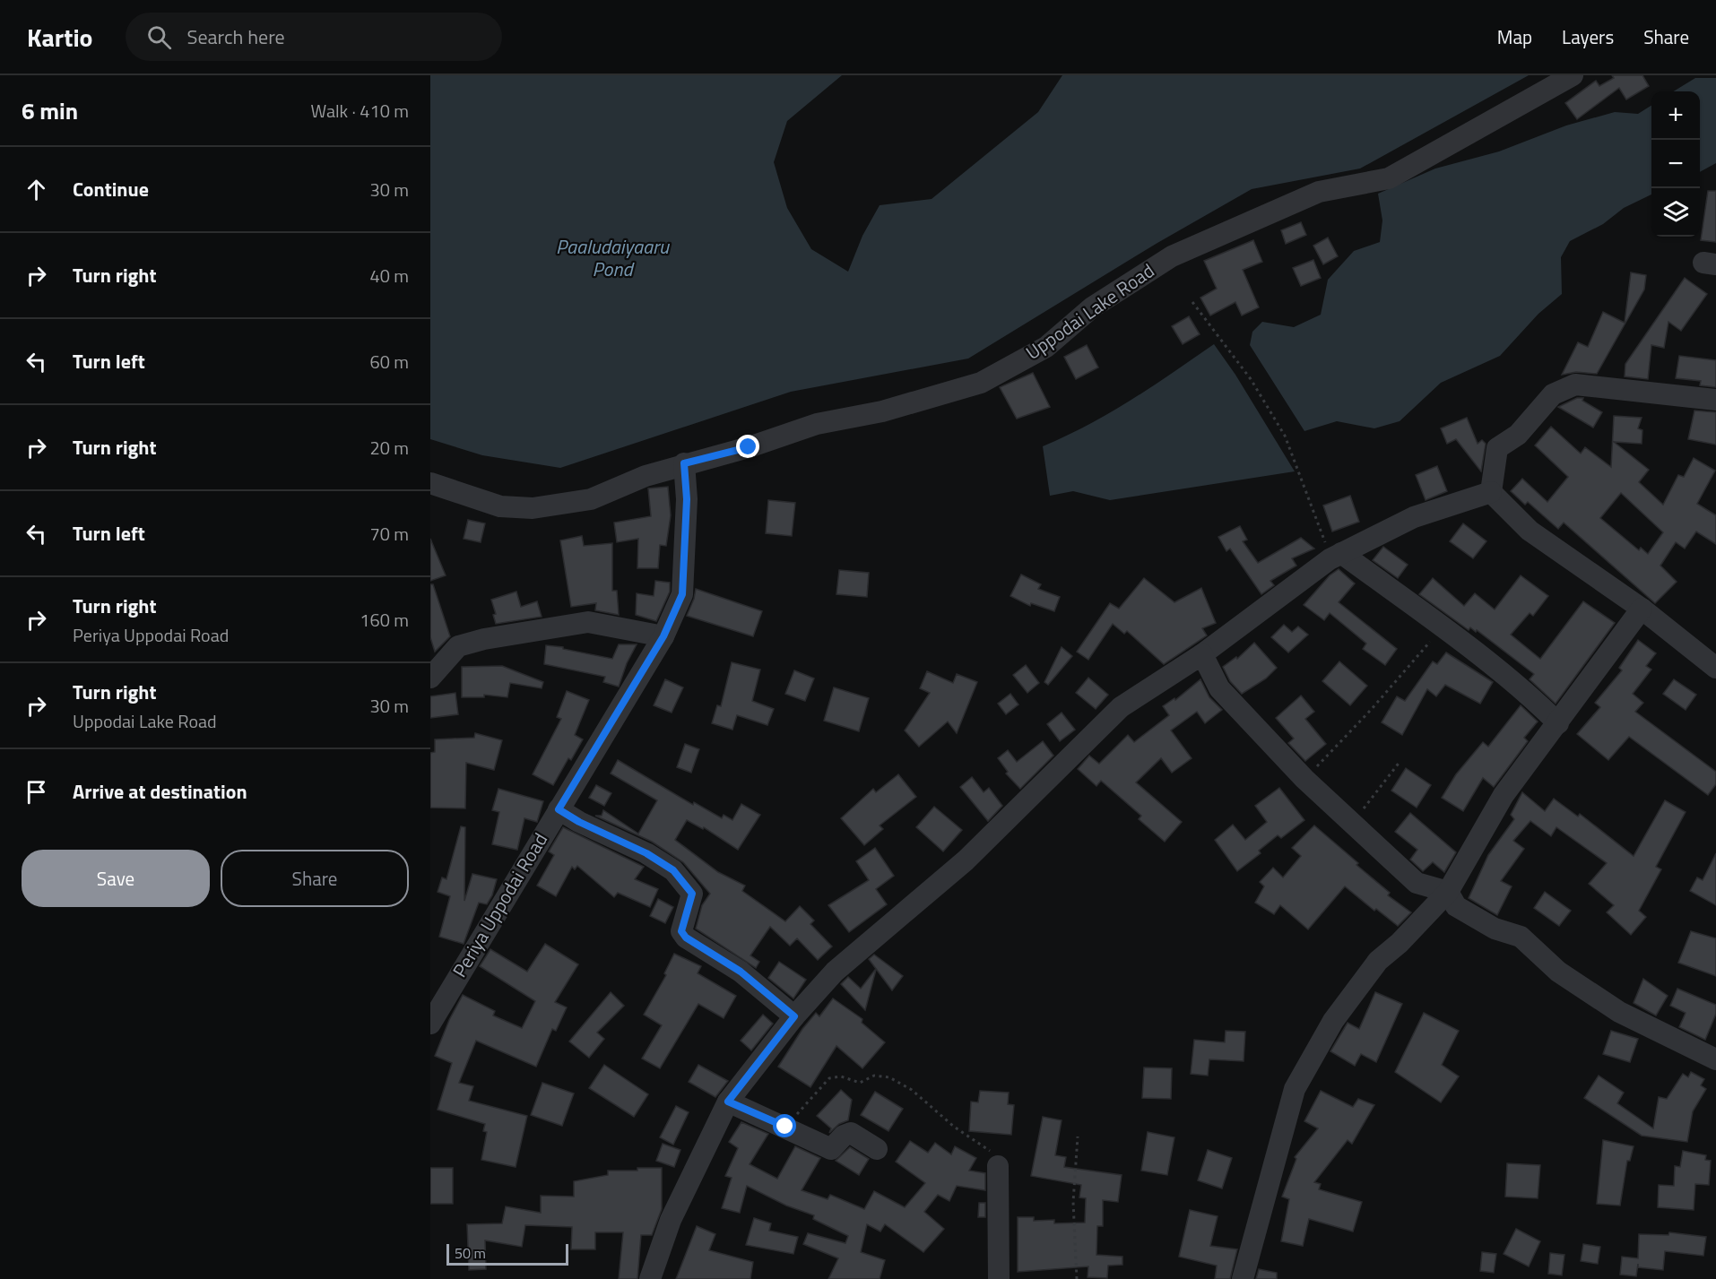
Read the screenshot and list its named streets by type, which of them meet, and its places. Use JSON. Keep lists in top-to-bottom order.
{
  "streets": {
    "street": ["Uppodai Lake Road", "Periya Uppodai Road"]
  },
  "crossings": [
    ["Uppodai Lake Road", "Periya Uppodai Road"]
  ],
  "water": ["Paaludaiyaaru Pond"],
  "scale_bar": "50 m",
  "page": {
    "header": "Kartio",
    "search": "Search here",
    "nav": ["Map", "Layers", "Share"],
    "heading": ["6 min", "Walk · 410 m"],
    "map_buttons": ["+", "−"],
    "list": [
      ["Continue", "30 m"],
      ["Turn right", "40 m"],
      ["Turn left", "60 m"],
      ["Turn right", "20 m"],
      ["Turn left", "70 m"],
      ["Turn right", "Periya Uppodai Road", "160 m"],
      ["Turn right", "Uppodai Lake Road", "30 m"],
      "Arrive at destination"
    ],
    "buttons": ["Save", "Share"],
    "scale": "50 m"
  }
}
